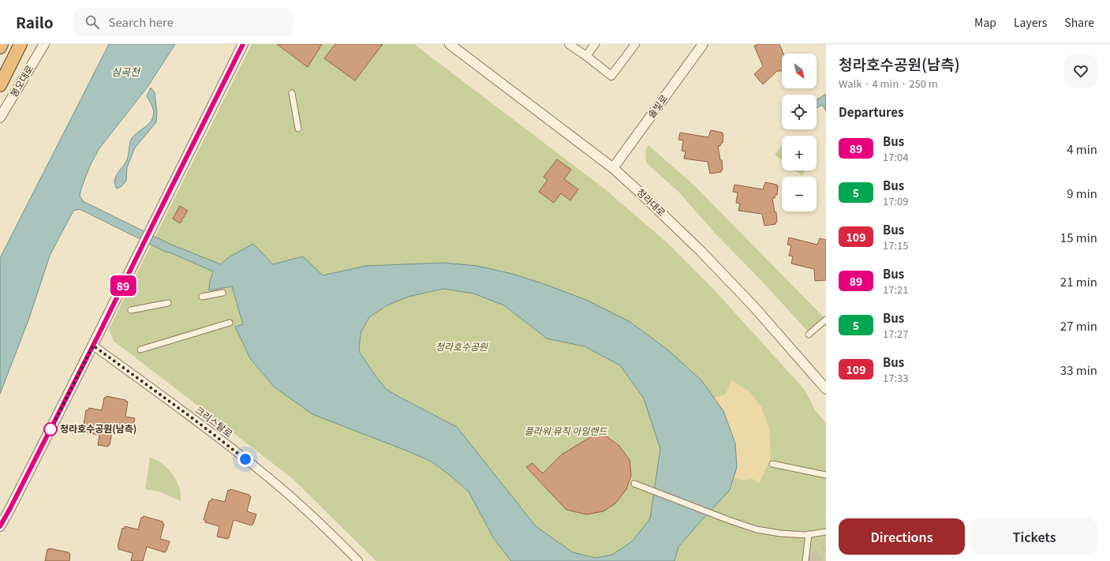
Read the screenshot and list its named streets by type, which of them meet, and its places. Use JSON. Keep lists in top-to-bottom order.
{
  "streets": {
    "street": [
      "봉오대로",
      "솔빛로",
      "청라대로",
      "크리스탈로"
    ]
  },
  "crossings": [
    ["솔빛로", "청라대로"]
  ],
  "water": ["심곡천"],
  "parks": ["청라호수공원", "플라워 뮤직 아일랜드"],
  "places": ["청라호수공원(남측)"],
  "lines": ["bus line 89"],
  "north": "bottom right",
  "page": {
    "header": "Railo",
    "search": "Search here",
    "nav": ["Map", "Layers", "Share"],
    "on_map": "89",
    "heading": [
      ["청라호수공원(남측)", "Walk · 4 min · 250 m"],
      "Departures"
    ],
    "map_buttons": ["+", "−"],
    "list": [
      {
        "mark": "89",
        "name": "Bus",
        "note": "17:04",
        "value": "4 min"
      },
      {
        "mark": "5",
        "name": "Bus",
        "note": "17:09",
        "value": "9 min"
      },
      {
        "mark": "109",
        "name": "Bus",
        "note": "17:15",
        "value": "15 min"
      },
      {
        "mark": "89",
        "name": "Bus",
        "note": "17:21",
        "value": "21 min"
      },
      {
        "mark": "5",
        "name": "Bus",
        "note": "17:27",
        "value": "27 min"
      },
      {
        "mark": "109",
        "name": "Bus",
        "note": "17:33",
        "value": "33 min"
      }
    ],
    "buttons": ["Directions", "Tickets"]
  }
}
